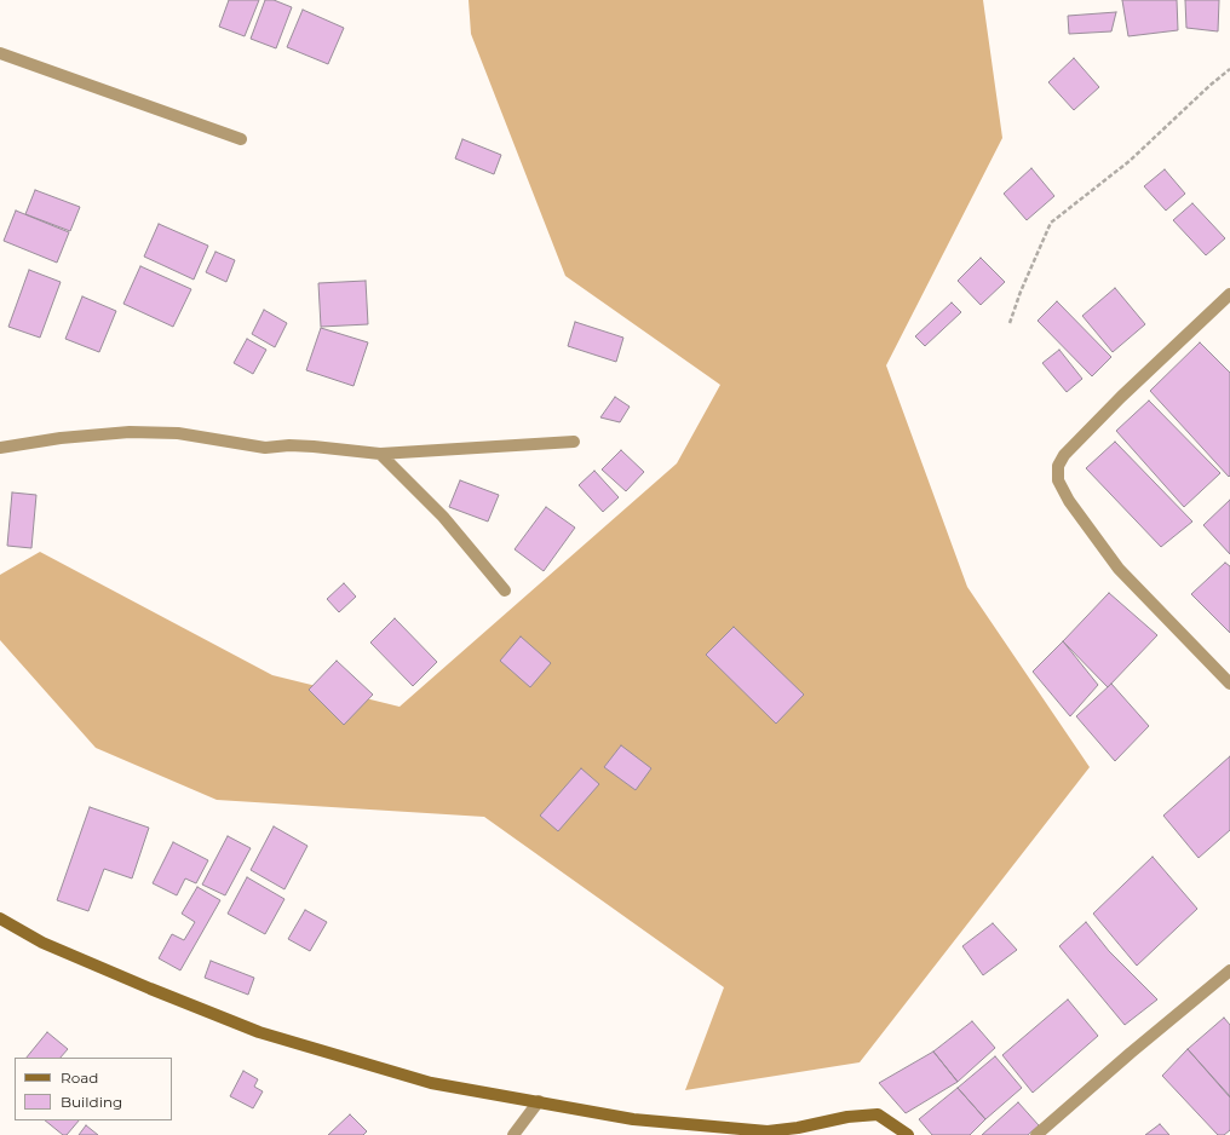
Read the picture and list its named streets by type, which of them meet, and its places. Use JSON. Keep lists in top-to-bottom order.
{
  "legend": ["Road", "Building"]
}
